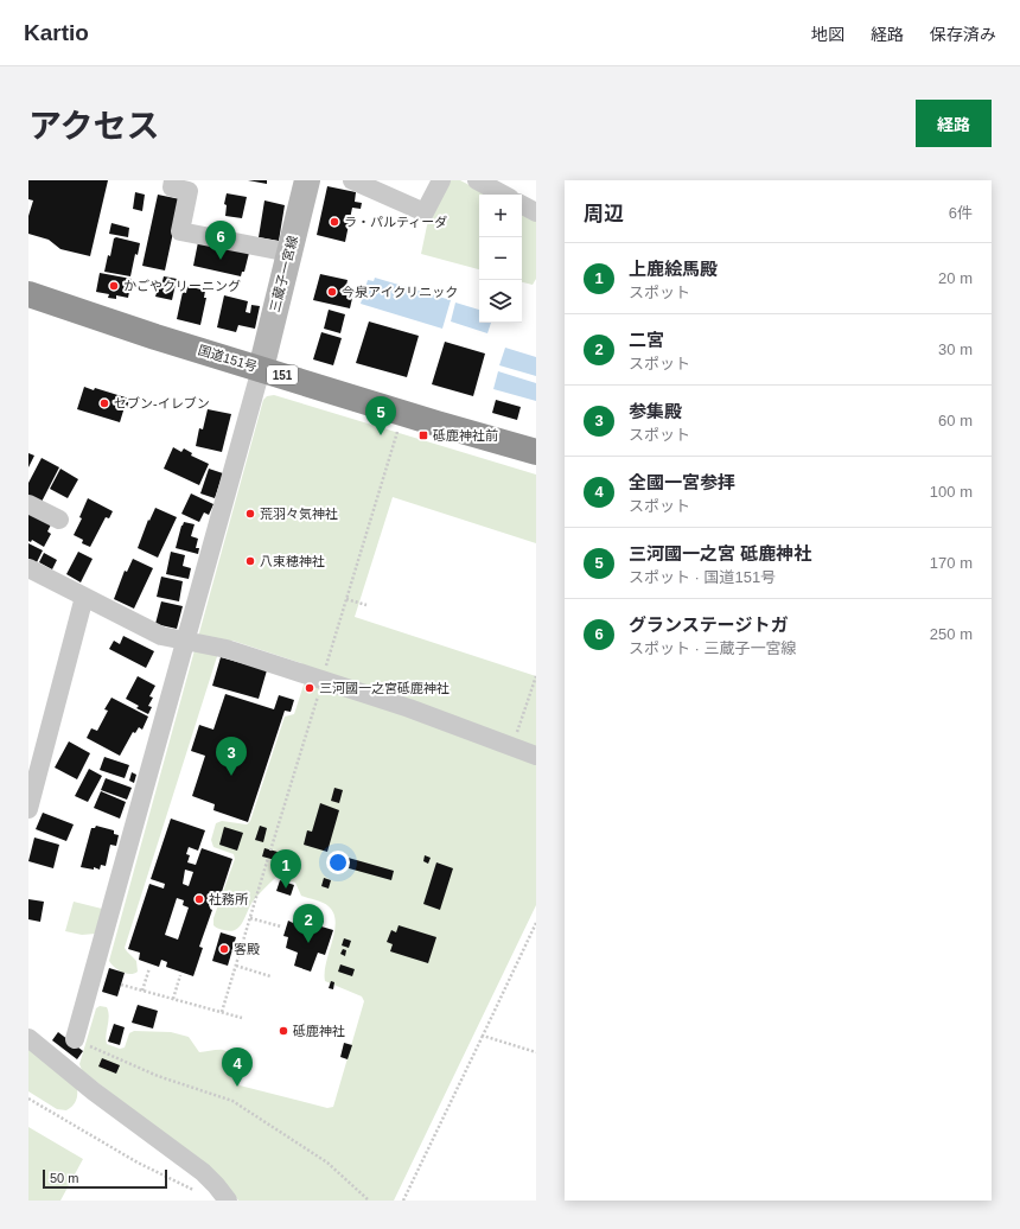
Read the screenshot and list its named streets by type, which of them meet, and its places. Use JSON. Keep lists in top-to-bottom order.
{
  "streets": {
    "highway": ["国道151号", "151"],
    "main road": ["三蔵子一宮線"]
  },
  "crossings": [
    ["三蔵子一宮線", "国道151号"]
  ],
  "places": {
    "other": [
      "ラ・パルティーダ",
      "かごやクリーニング",
      "今泉アイクリニック",
      "セブン-イレブン",
      "荒羽々気神社",
      "八束穂神社",
      "三河國一之宮砥鹿神社",
      "社務所",
      "客殿",
      "砥鹿神社"
    ],
    "transit": ["砥鹿神社前"]
  },
  "scale_bar": "50 m",
  "page": {
    "header": "Kartio",
    "nav": ["地図", "経路", "保存済み"],
    "title": "アクセス",
    "buttons": "経路",
    "heading": ["周辺", "6件"],
    "map_buttons": ["+", "−"],
    "pins": [
      "6",
      "5",
      "3",
      "1",
      "2",
      "4"
    ],
    "list": [
      {
        "mark": "1",
        "name": "上鹿絵馬殿",
        "note": "スポット",
        "value": "20 m"
      },
      {
        "mark": "2",
        "name": "二宮",
        "note": "スポット",
        "value": "30 m"
      },
      {
        "mark": "3",
        "name": "参集殿",
        "note": "スポット",
        "value": "60 m"
      },
      {
        "mark": "4",
        "name": "全國一宮参拝",
        "note": "スポット",
        "value": "100 m"
      },
      {
        "mark": "5",
        "name": "三河國一之宮 砥鹿神社",
        "note": "スポット · 国道151号",
        "value": "170 m"
      },
      {
        "mark": "6",
        "name": "グランステージトガ",
        "note": "スポット · 三蔵子一宮線",
        "value": "250 m"
      }
    ],
    "scale": "50 m"
  }
}
